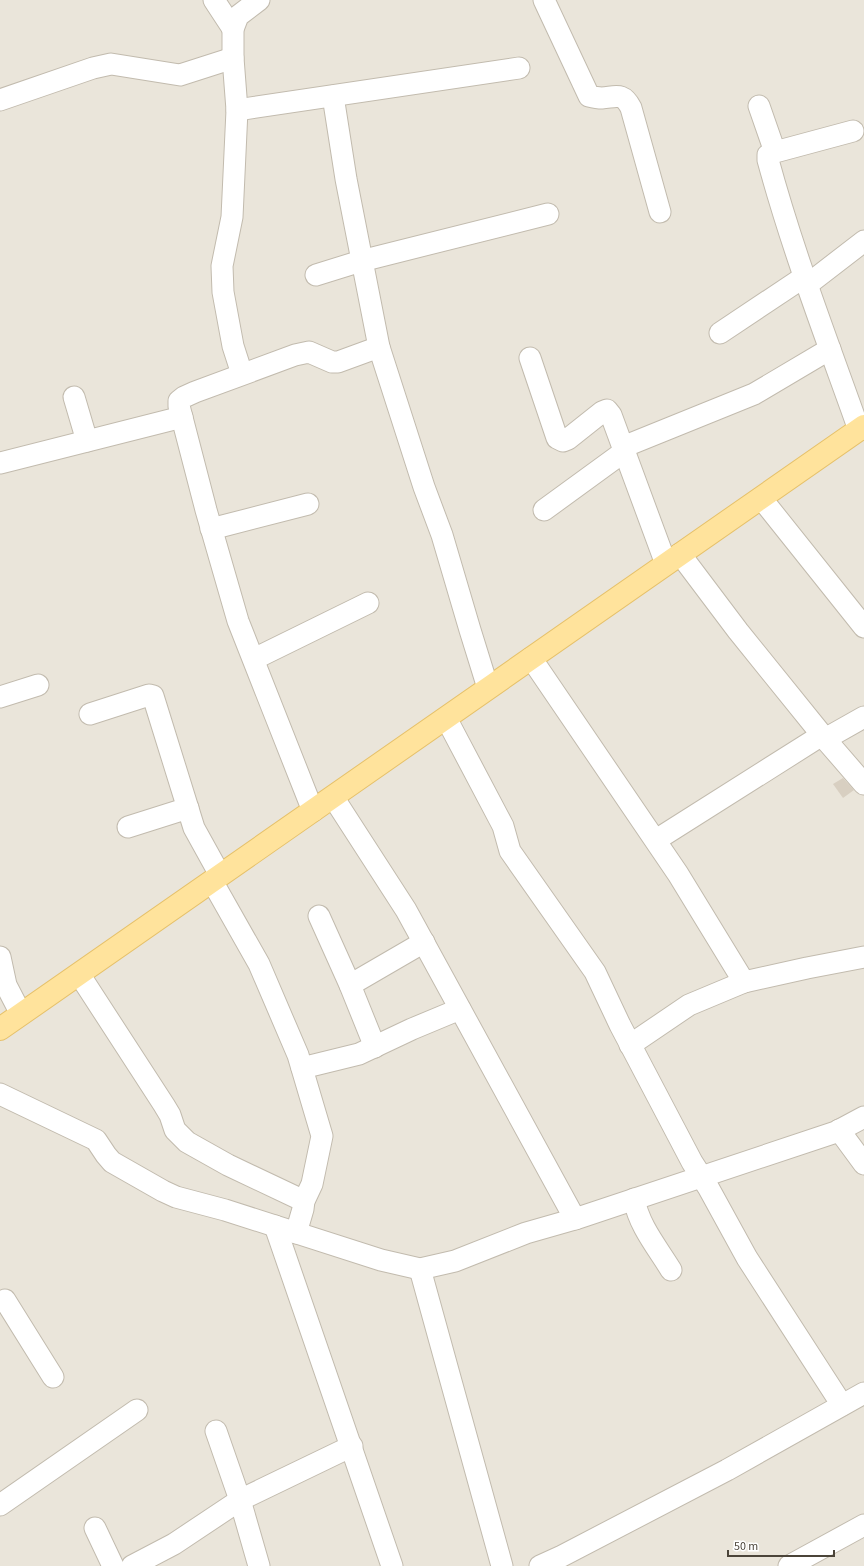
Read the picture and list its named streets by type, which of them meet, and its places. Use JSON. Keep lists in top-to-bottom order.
{
  "scale_bar": "50 m"
}
